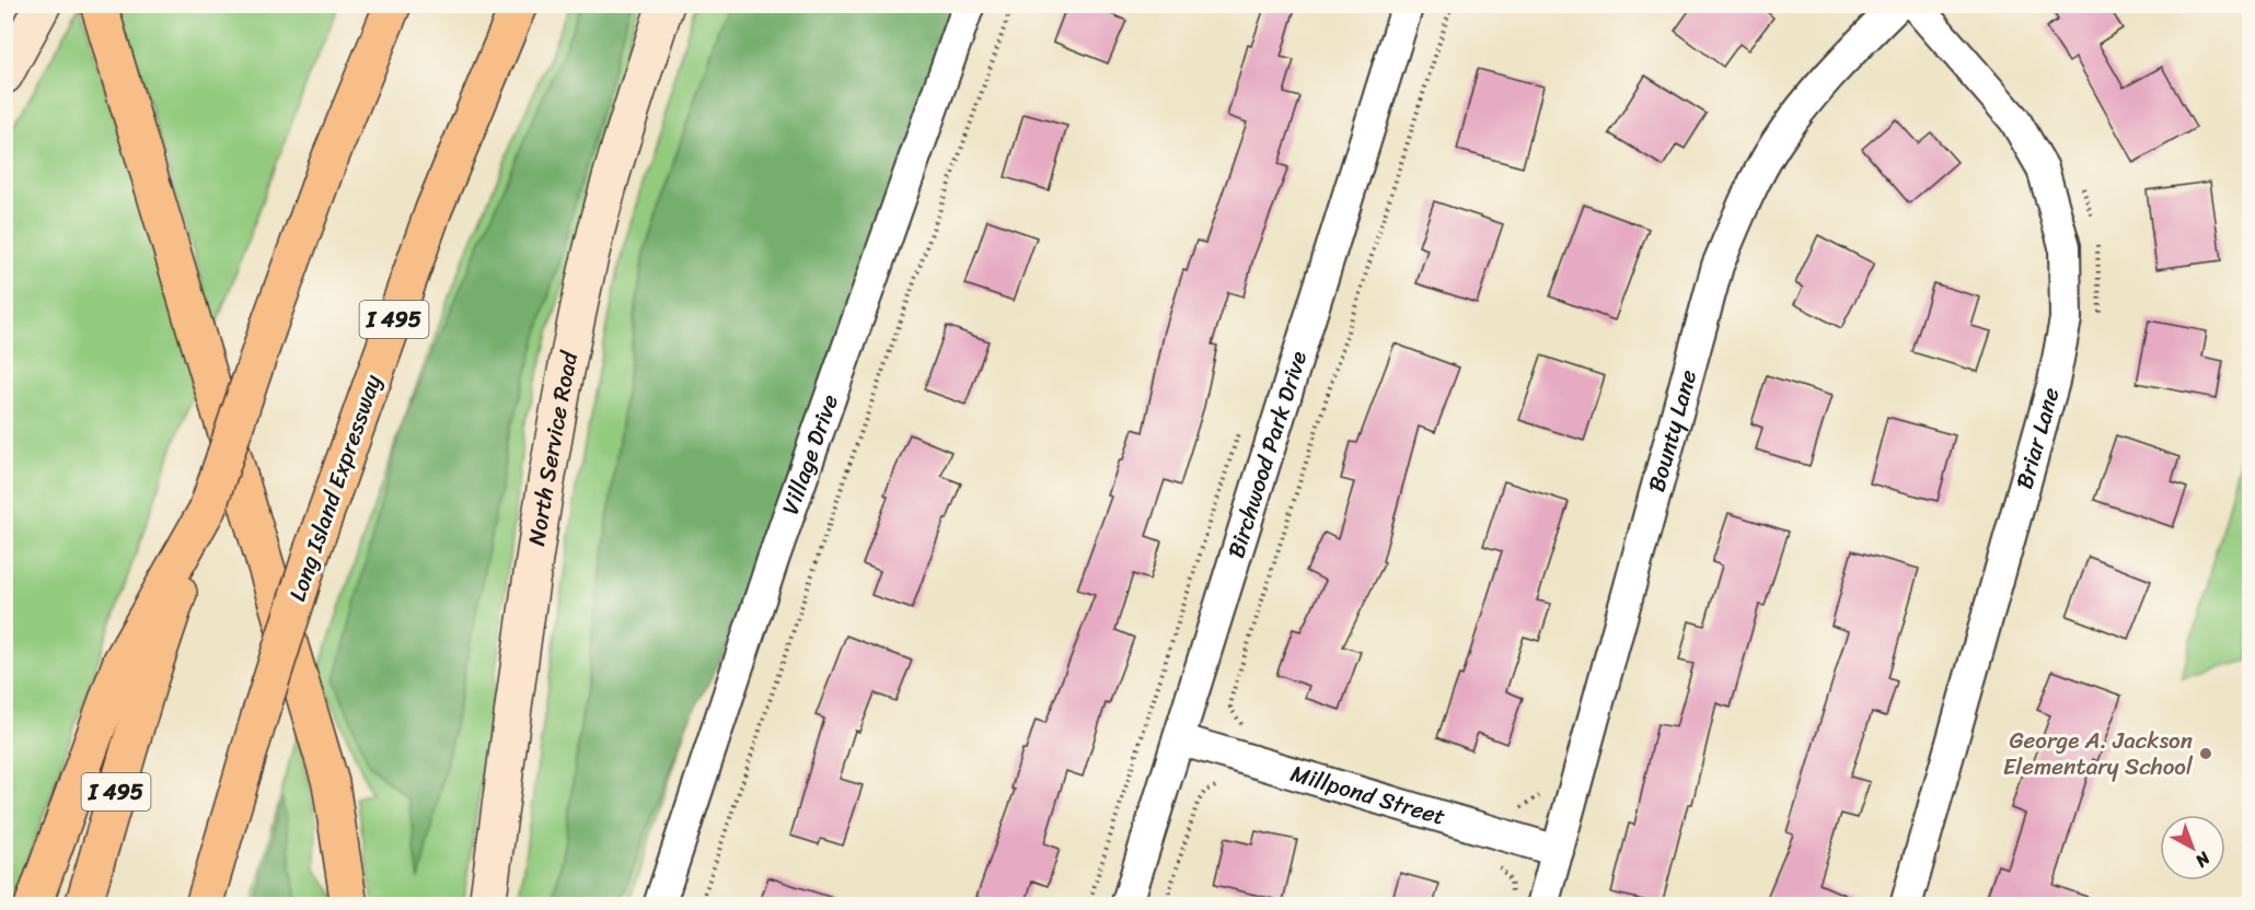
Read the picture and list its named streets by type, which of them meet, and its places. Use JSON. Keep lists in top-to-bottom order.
{
  "streets": {
    "highway": ["I 495", "Long Island Expressway"],
    "main road": ["North Service Road"],
    "street": [
      "Bounty Lane",
      "Briar Lane",
      "Village Drive",
      "Birchwood Park Drive",
      "Millpond Street"
    ]
  },
  "crossings": [
    ["Bounty Lane", "Millpond Street"],
    ["Birchwood Park Drive", "Millpond Street"]
  ],
  "places": ["George A. Jackson Elementary School"],
  "north": "bottom right"
}
